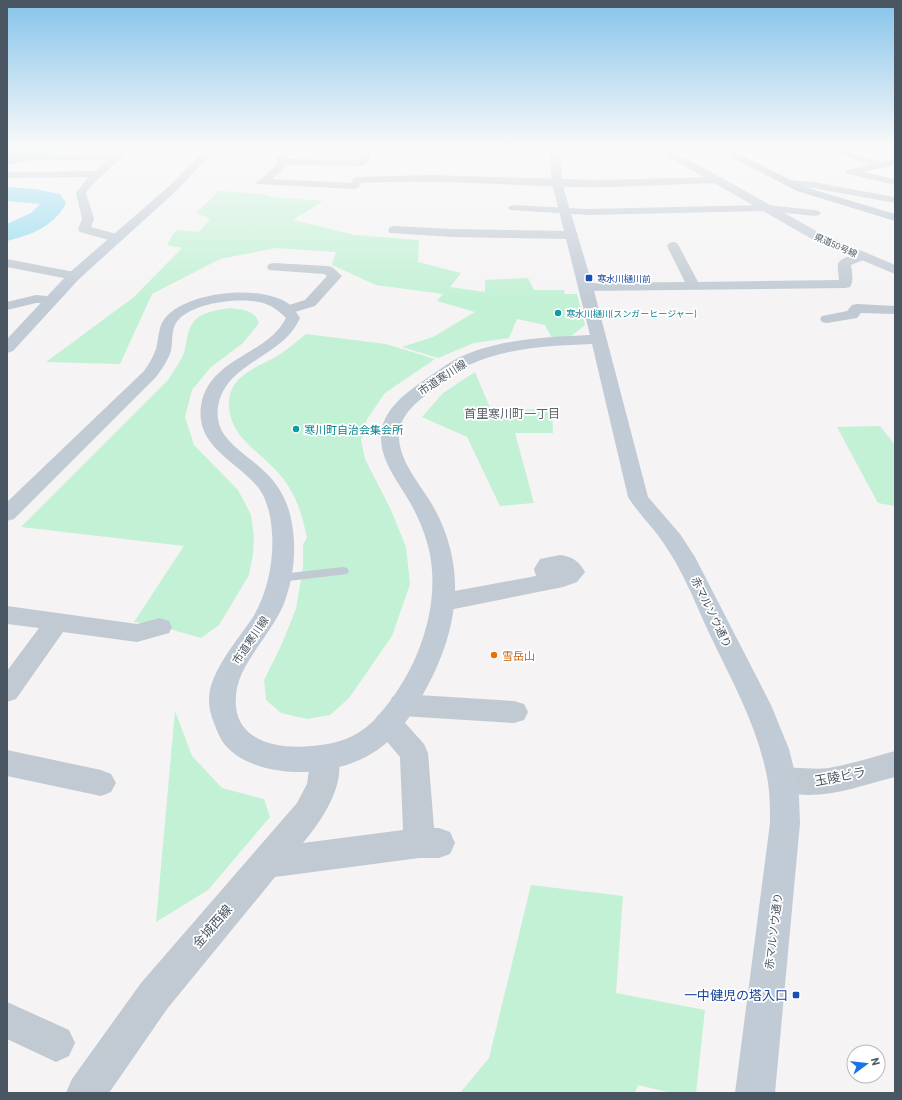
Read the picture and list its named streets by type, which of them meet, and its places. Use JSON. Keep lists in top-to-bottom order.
{
  "streets": {
    "street": [
      "県道50号線",
      "市道寒川線",
      "赤マルソウ通り",
      "玉陵ビラ",
      "金城西線"
    ]
  },
  "crossings": [
    ["市道寒川線", "赤マルソウ通り"],
    ["市道寒川線", "金城西線"],
    ["赤マルソウ通り", "玉陵ビラ"]
  ],
  "districts": ["首里寒川町一丁目"],
  "places": {
    "transit": ["寒水川樋川前", "一中健児の塔入口"],
    "other": ["寒水川樋川(スンガーヒージャー)", "寒川町自治会集会所", "雪岳山"]
  },
  "north": "right"
}
